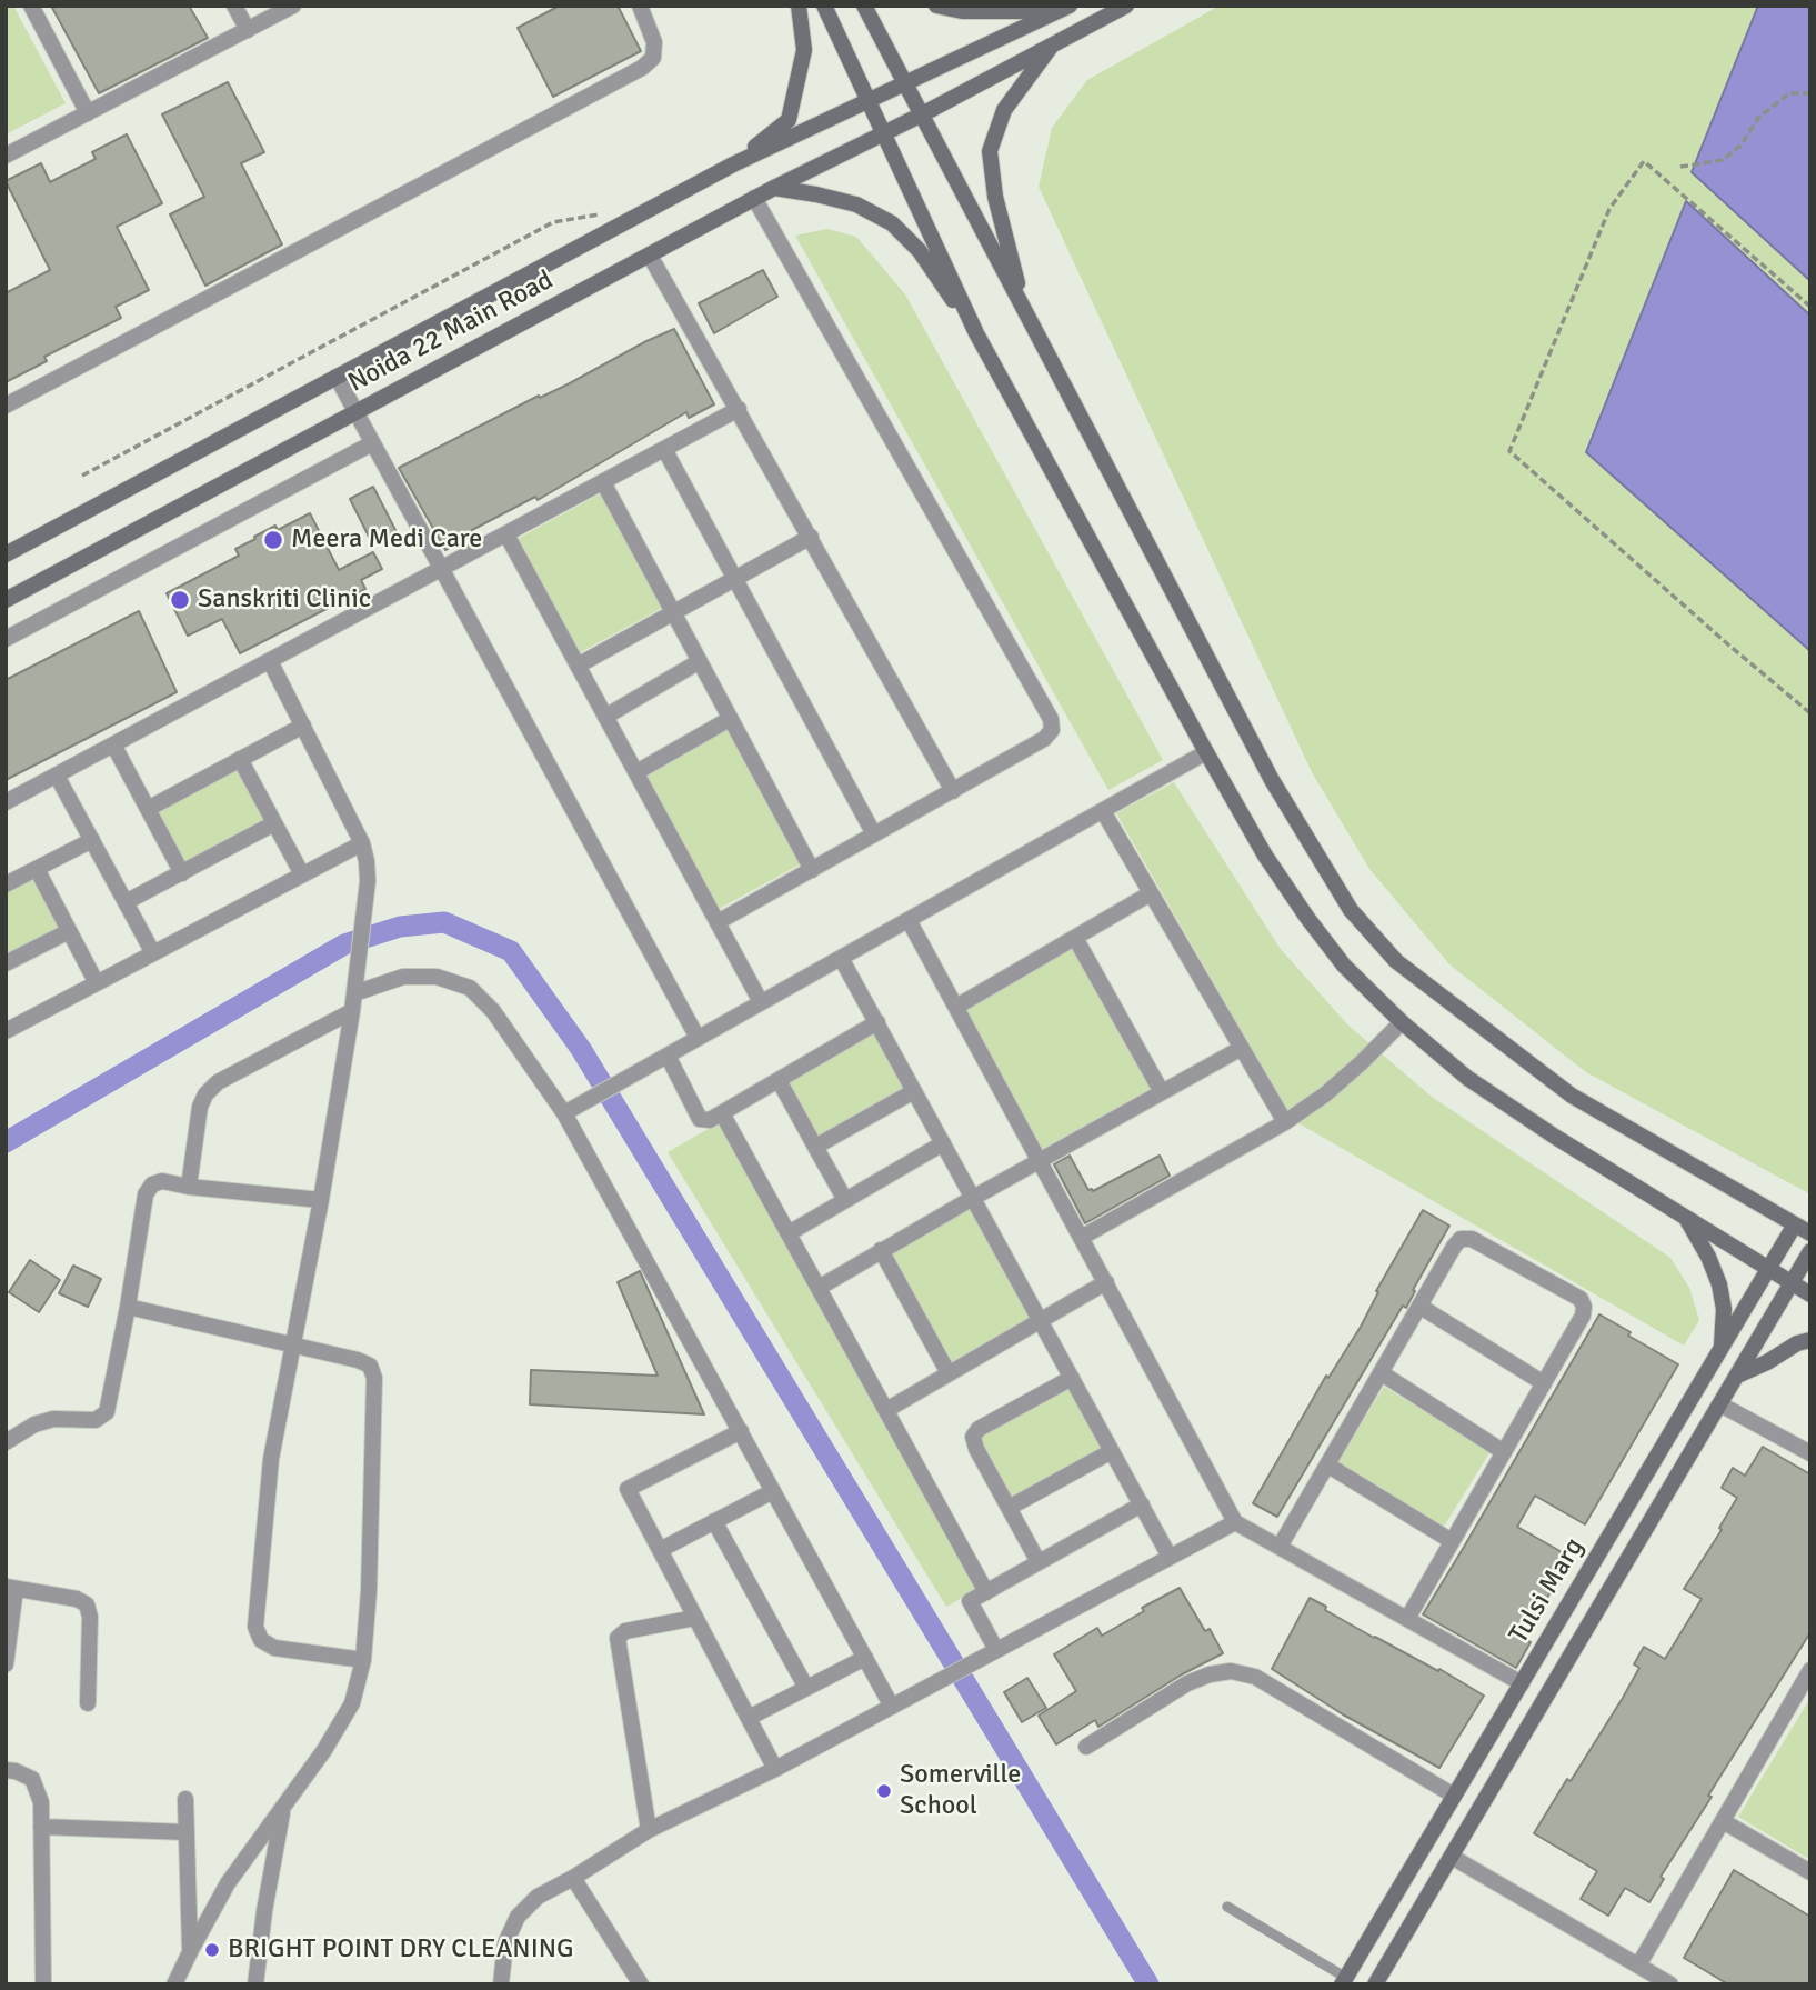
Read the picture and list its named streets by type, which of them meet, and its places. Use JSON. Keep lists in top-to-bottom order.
{
  "streets": {
    "street": ["Noida 22 Main Road", "Tulsi Marg"]
  },
  "places": [
    "Meera Medi Care",
    "Sanskriti Clinic",
    "Somerville School",
    "BRIGHT POINT DRY CLEANING"
  ]
}
